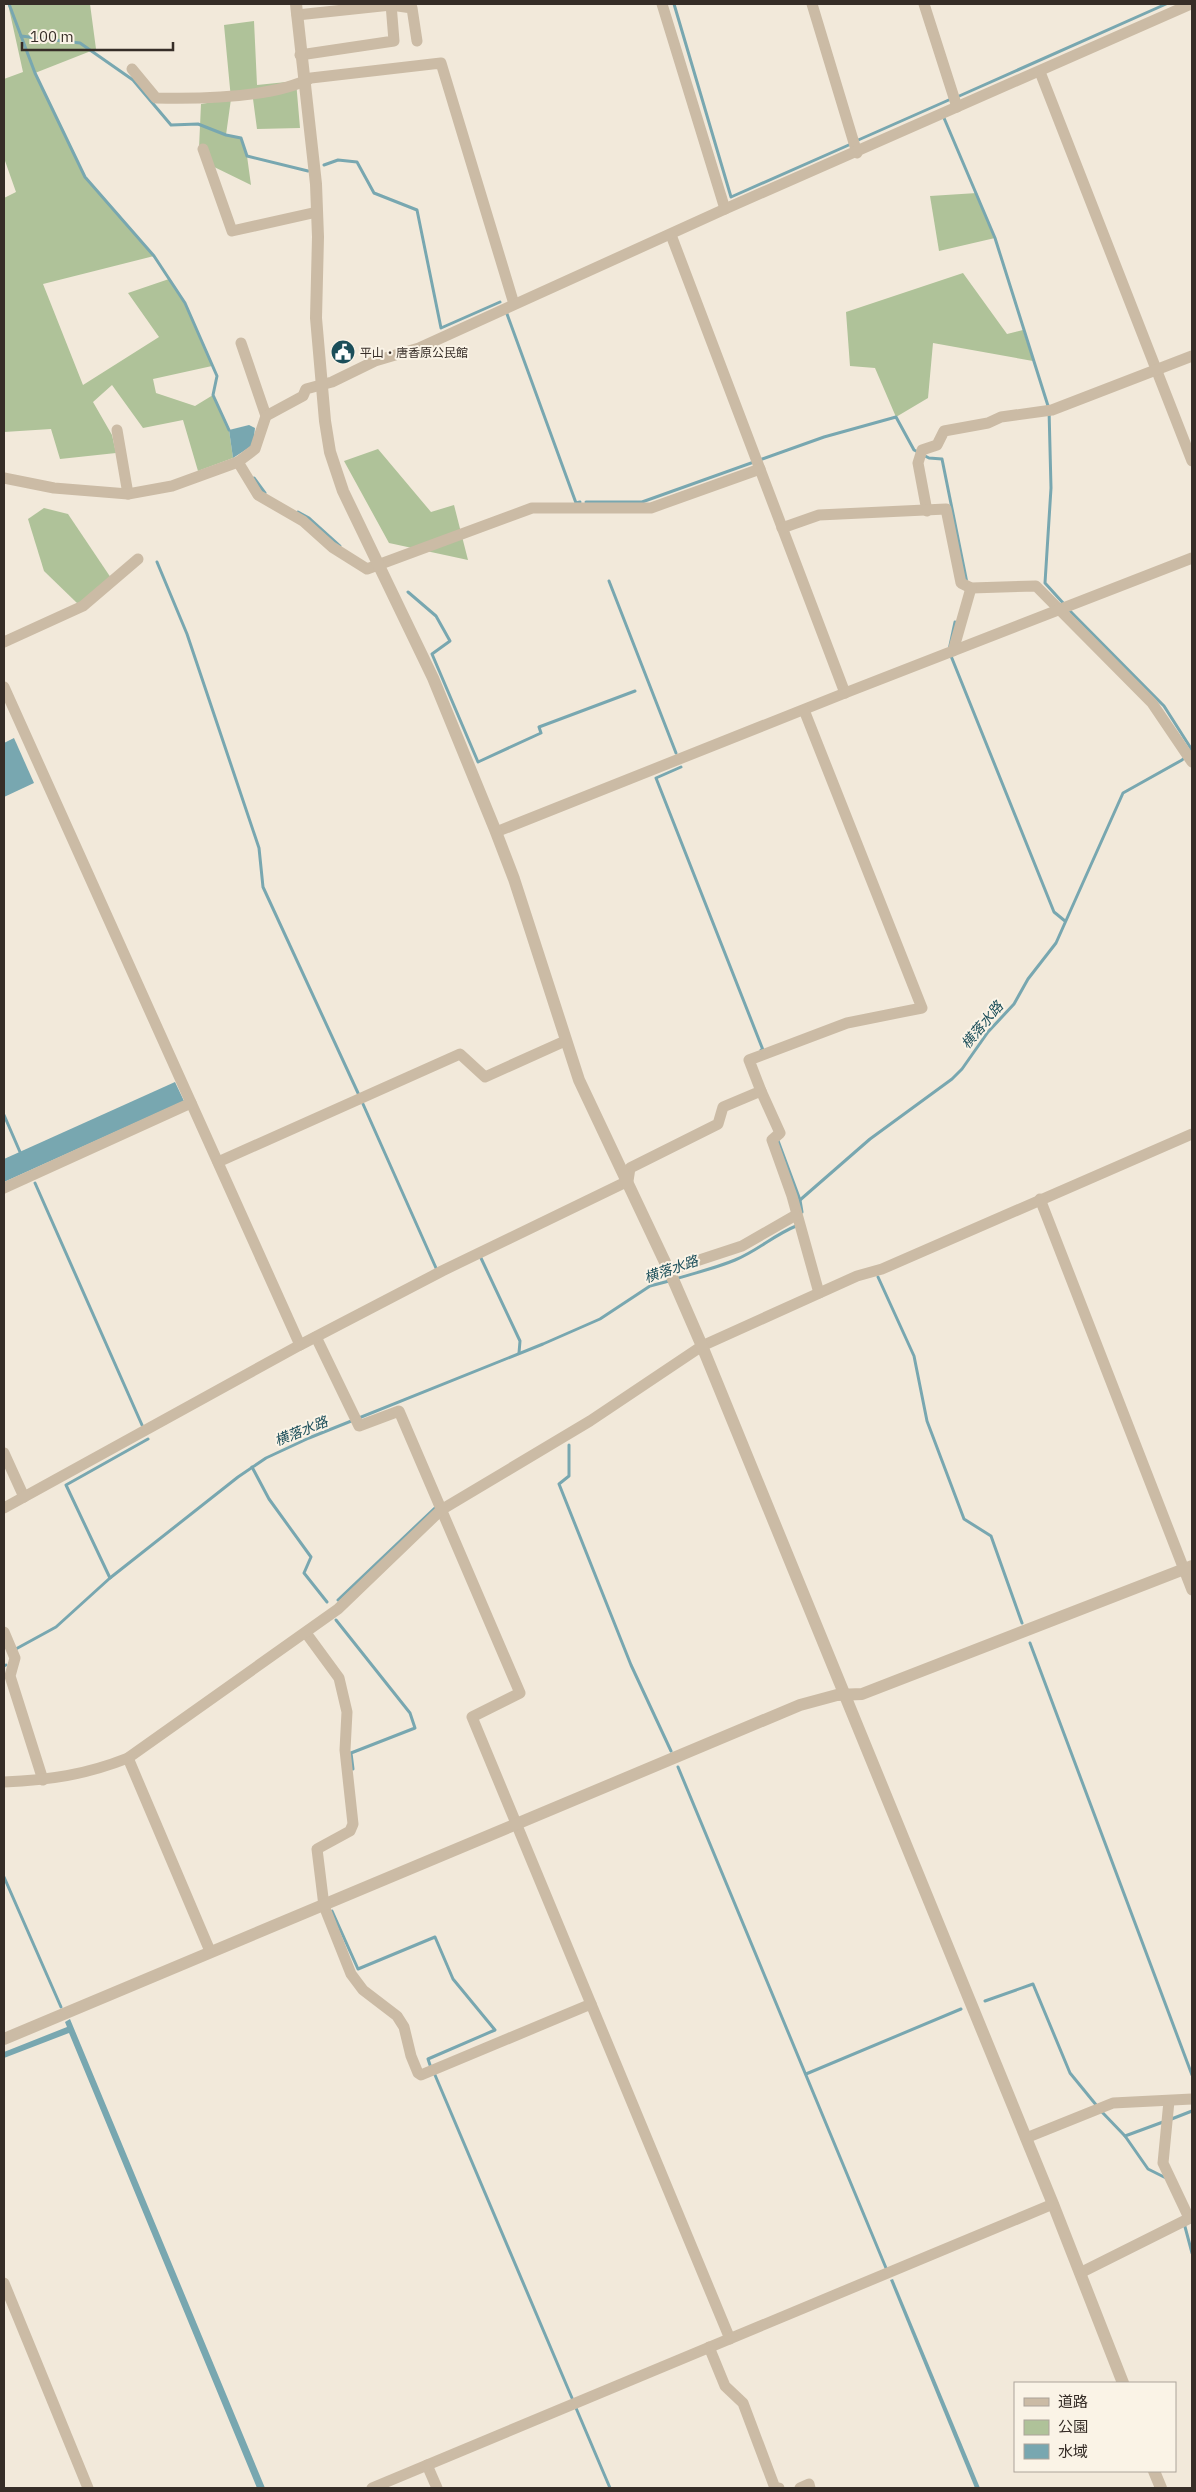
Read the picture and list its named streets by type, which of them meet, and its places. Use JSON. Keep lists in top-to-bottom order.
{
  "water": ["横落水路"],
  "places": {
    "public building": ["平山・唐香原公民館"]
  },
  "legend": ["道路", "公園", "水域"],
  "scale_bar": "100 m"
}
